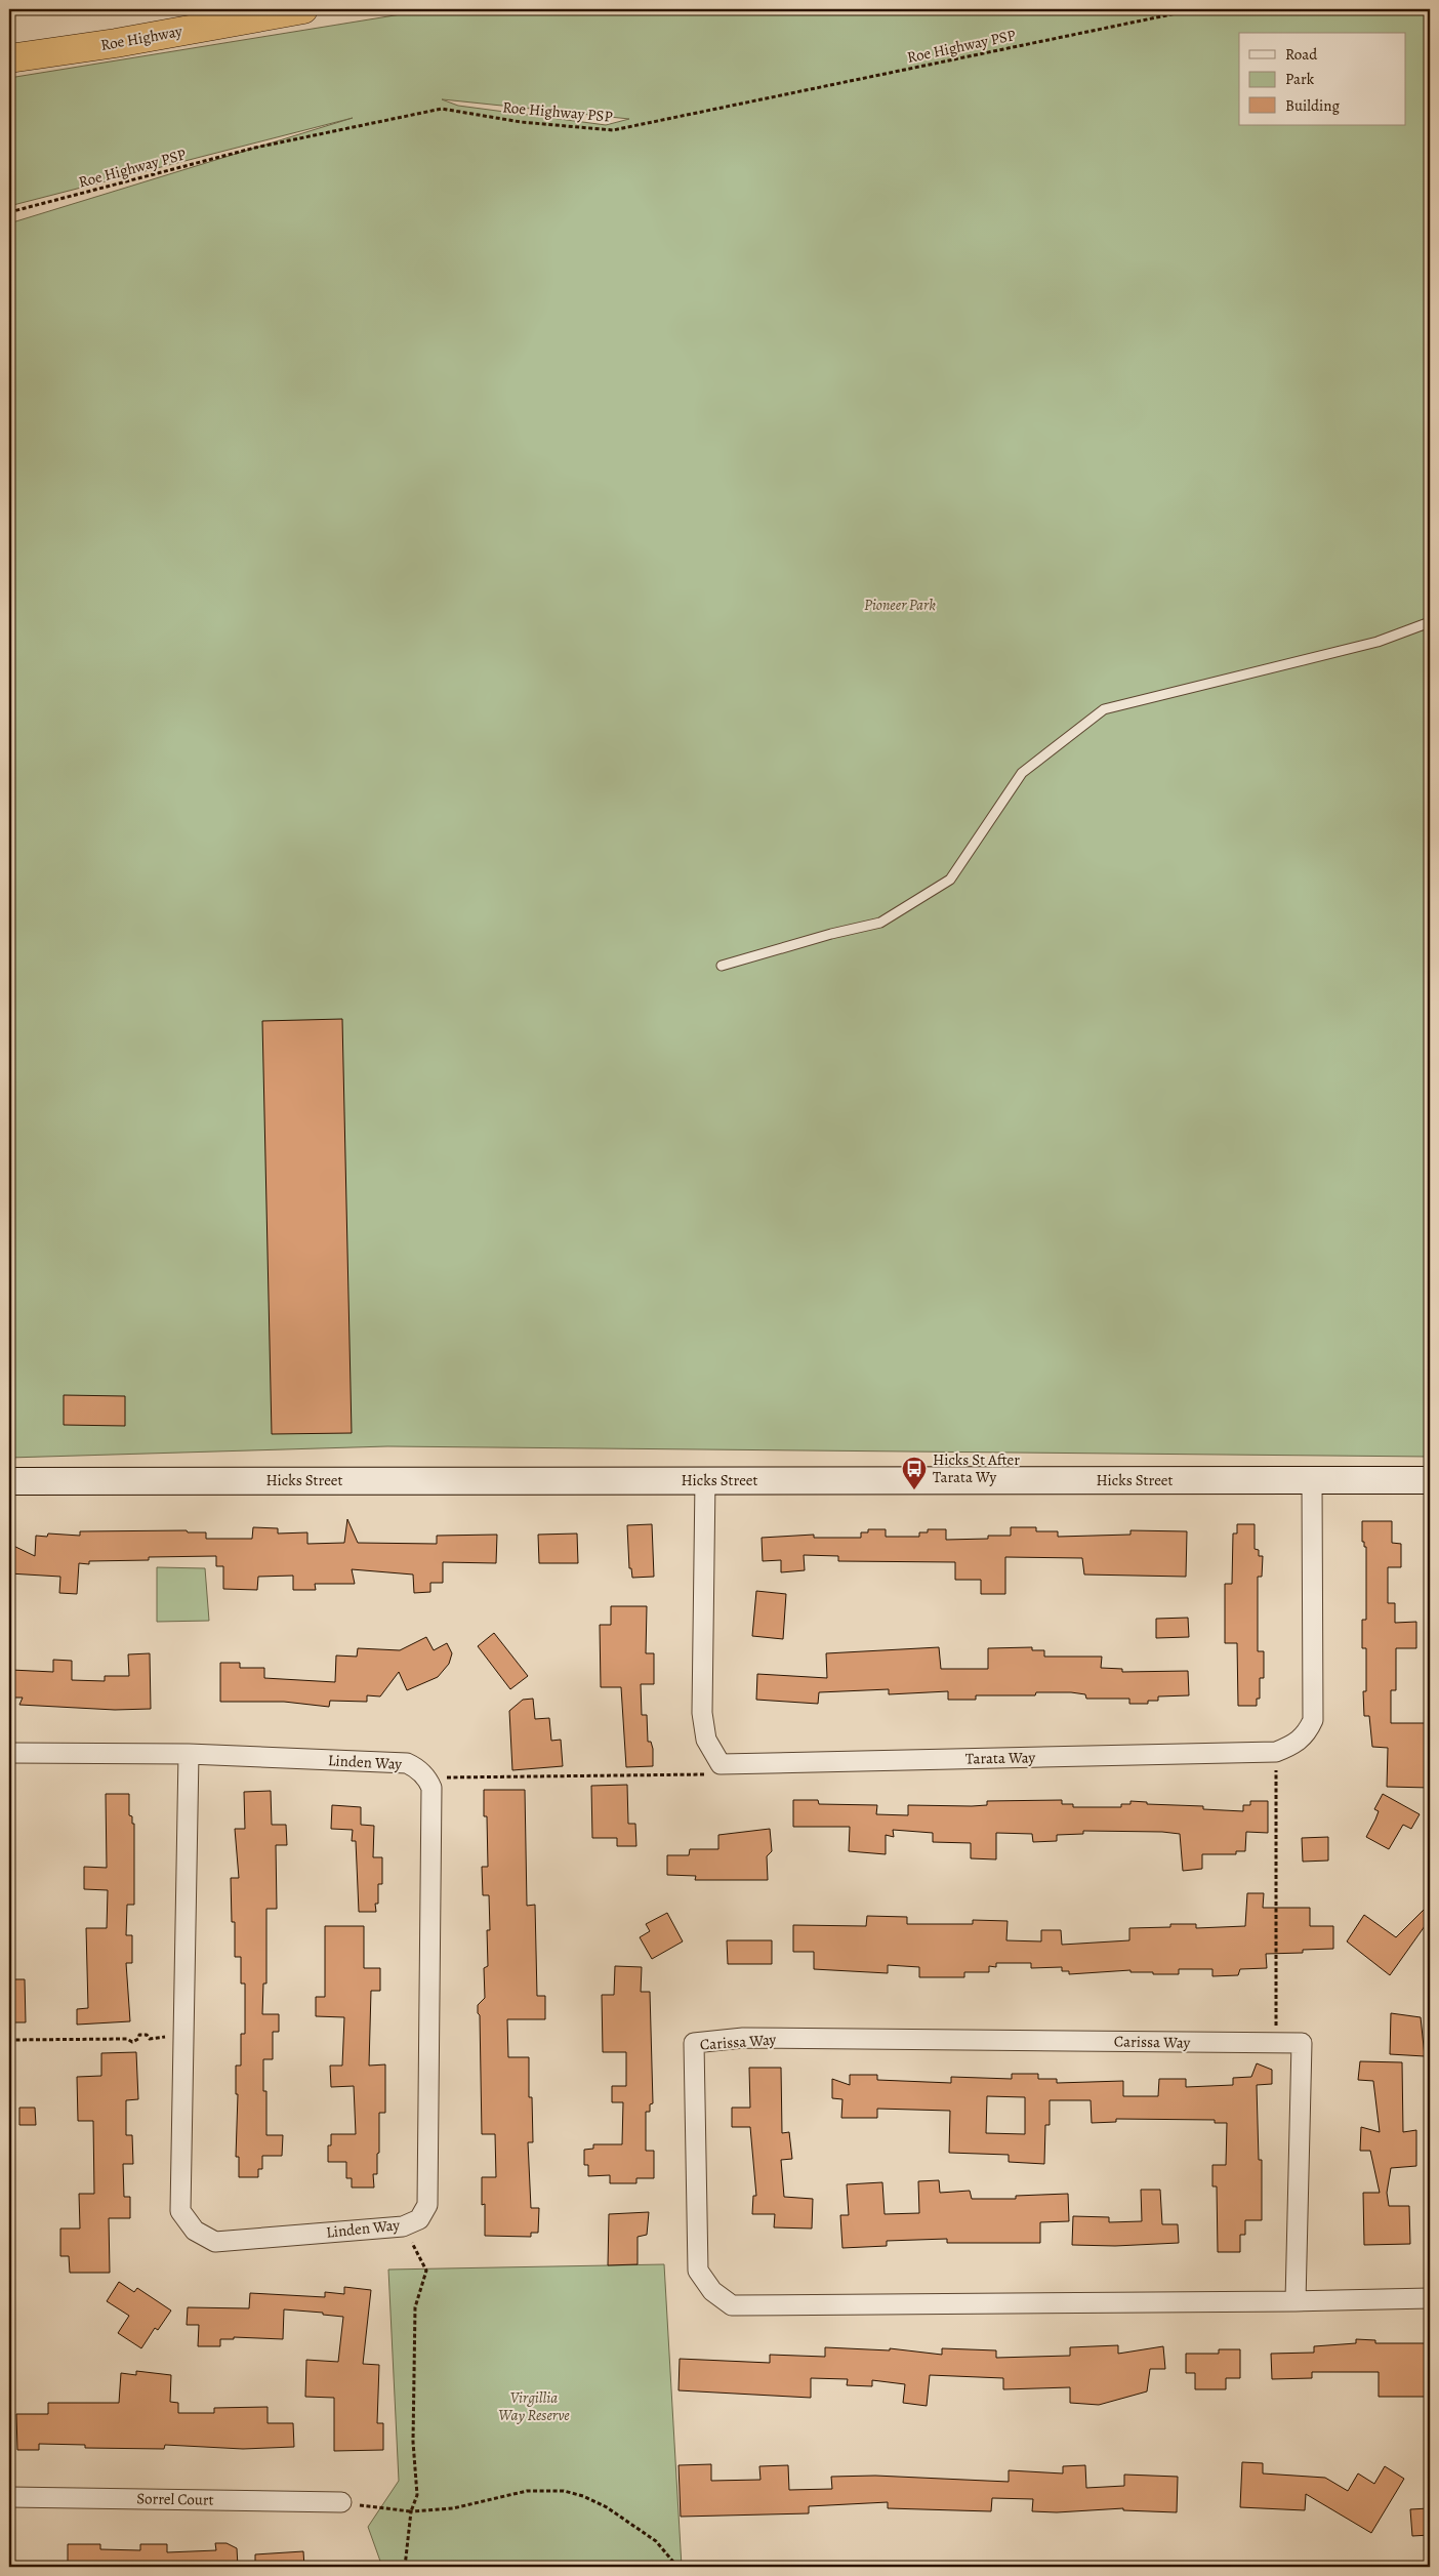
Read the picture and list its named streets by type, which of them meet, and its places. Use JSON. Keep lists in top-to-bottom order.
{
  "streets": {
    "highway": ["Roe Highway"],
    "street": [
      "Hicks Street",
      "Tarata Way",
      "Linden Way",
      "Carissa Way",
      "Sorrel Court"
    ],
    "path": ["Roe Highway PSP"]
  },
  "crossings": [
    ["Hicks Street", "Tarata Way"]
  ],
  "parks": ["Pioneer Park", "Virgillia Way Reserve"],
  "places": {
    "bus stop": ["Hicks St After Tarata Wy"]
  },
  "legend": ["Road", "Park", "Building"]
}
